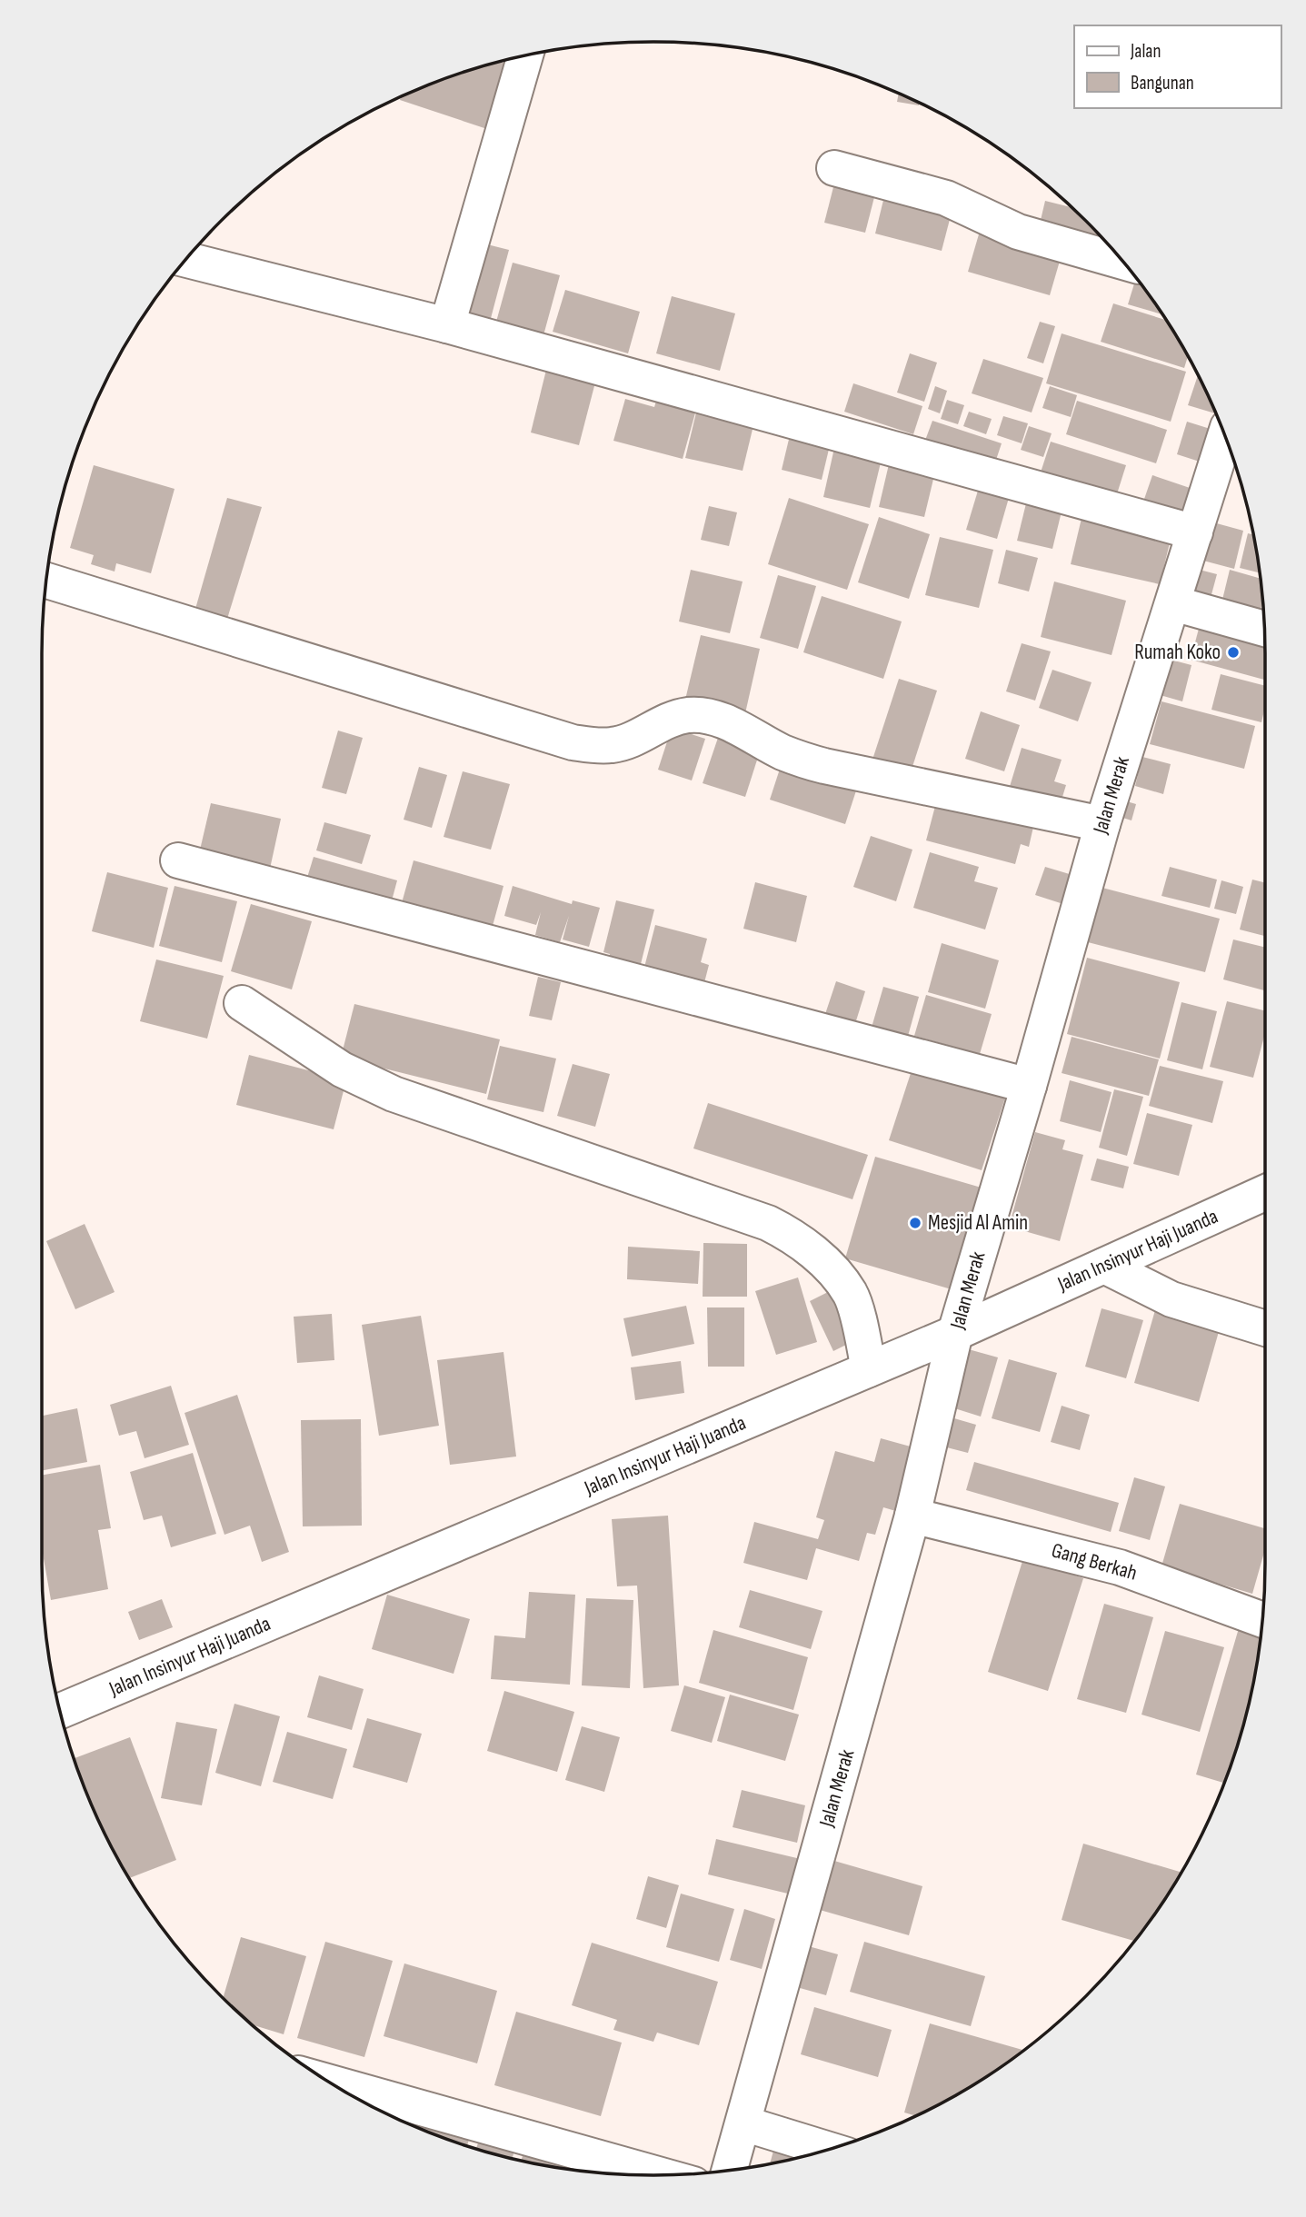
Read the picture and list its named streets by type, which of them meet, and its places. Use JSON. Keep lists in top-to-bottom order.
{
  "streets": {
    "street": ["Jalan Merak", "Jalan Insinyur Haji Juanda", "Gang Berkah"]
  },
  "crossings": [
    ["Jalan Merak", "Jalan Insinyur Haji Juanda"],
    ["Jalan Merak", "Gang Berkah"]
  ],
  "places": ["Rumah Koko", "Mesjid Al Amin"],
  "legend": ["Jalan", "Bangunan"]
}
